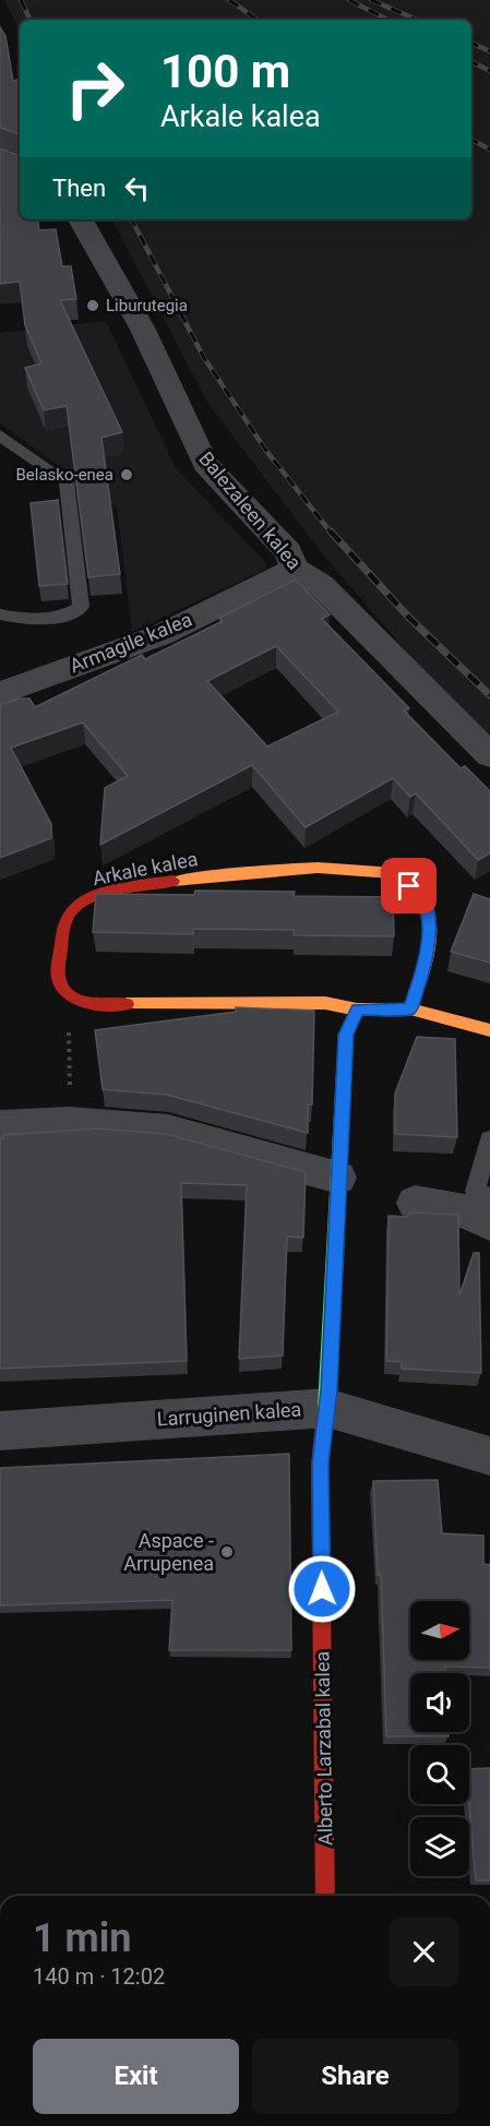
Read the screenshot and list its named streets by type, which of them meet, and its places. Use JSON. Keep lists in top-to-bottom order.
{
  "streets": {
    "street": [
      "Balezaleen kalea",
      "Armagile kalea",
      "Arkale kalea",
      "Larruginen kalea",
      "Alberto Larzabal kalea"
    ]
  },
  "crossings": [
    ["Balezaleen kalea", "Armagile kalea"],
    ["Arkale kalea", "Alberto Larzabal kalea"],
    ["Larruginen kalea", "Alberto Larzabal kalea"]
  ],
  "places": ["Liburutegia", "Belasko-enea", "Aspace - Arrupenea"],
  "north": "right",
  "page": {
    "turn": ["100 m", "Arkale kalea"],
    "then": "Then",
    "heading": ["1 min", "140 m · 12:02"],
    "buttons": ["Exit", "Share"]
  }
}
